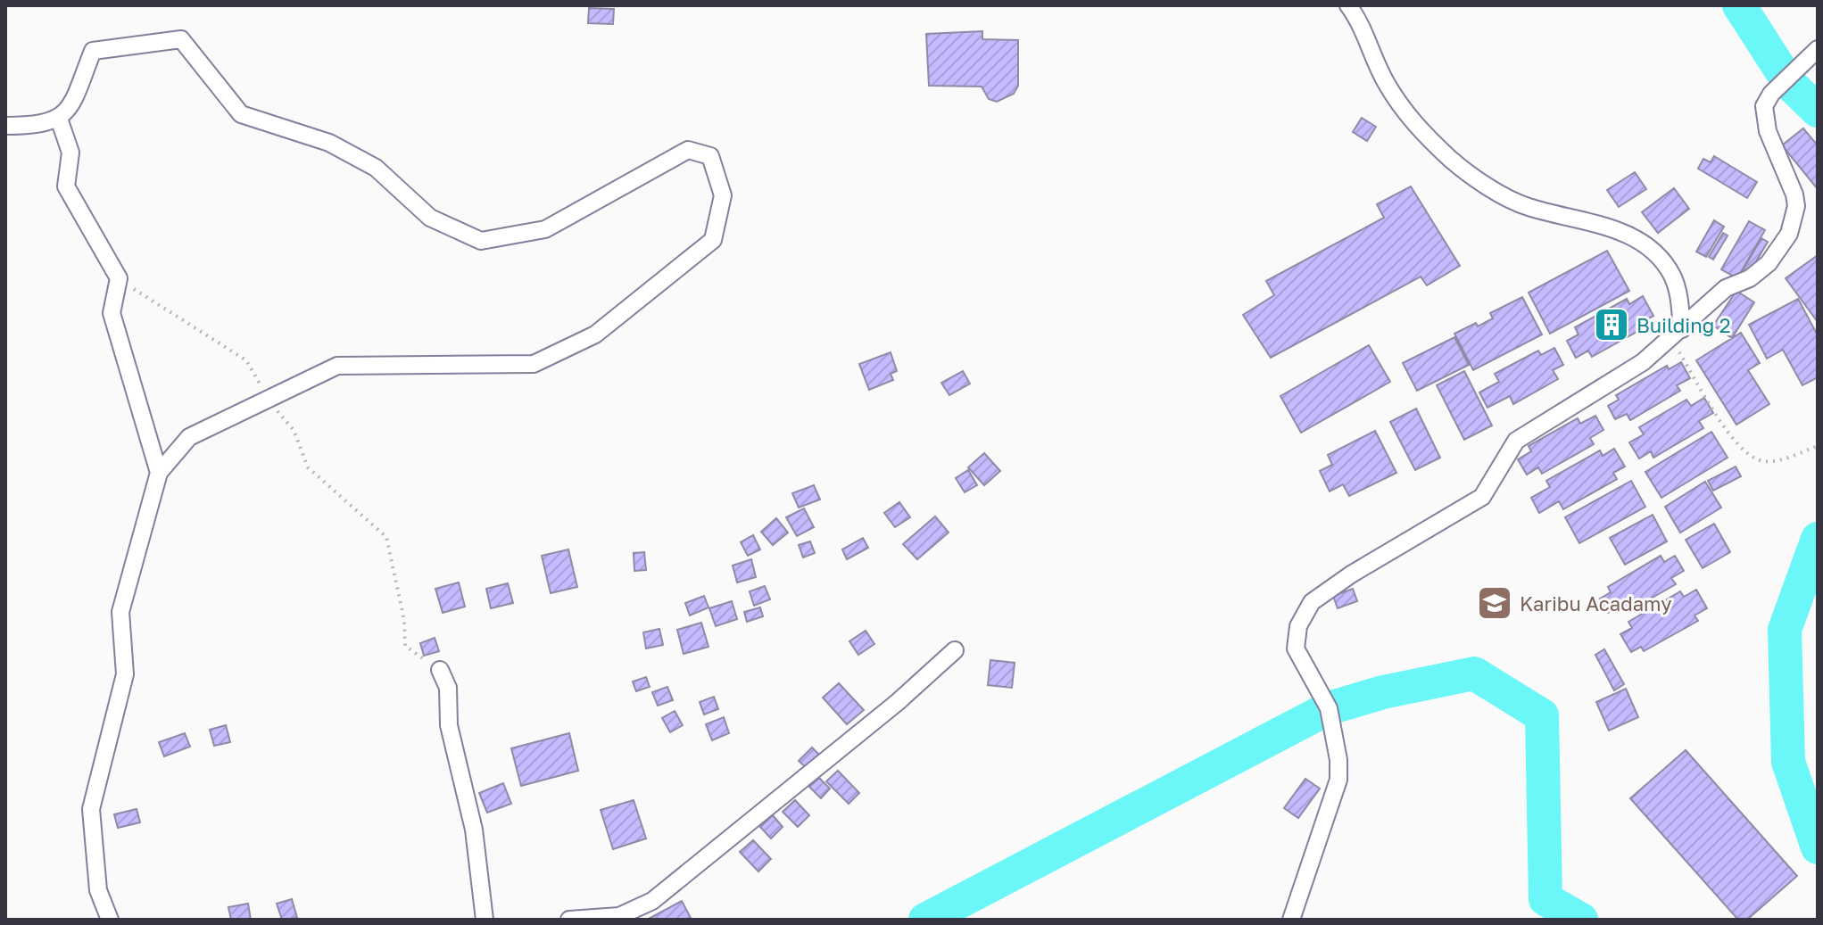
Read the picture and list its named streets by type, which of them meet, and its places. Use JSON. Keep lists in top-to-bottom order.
{
  "places": {
    "building": ["Building 2"],
    "school or university": ["Karibu Acadamy"]
  }
}
